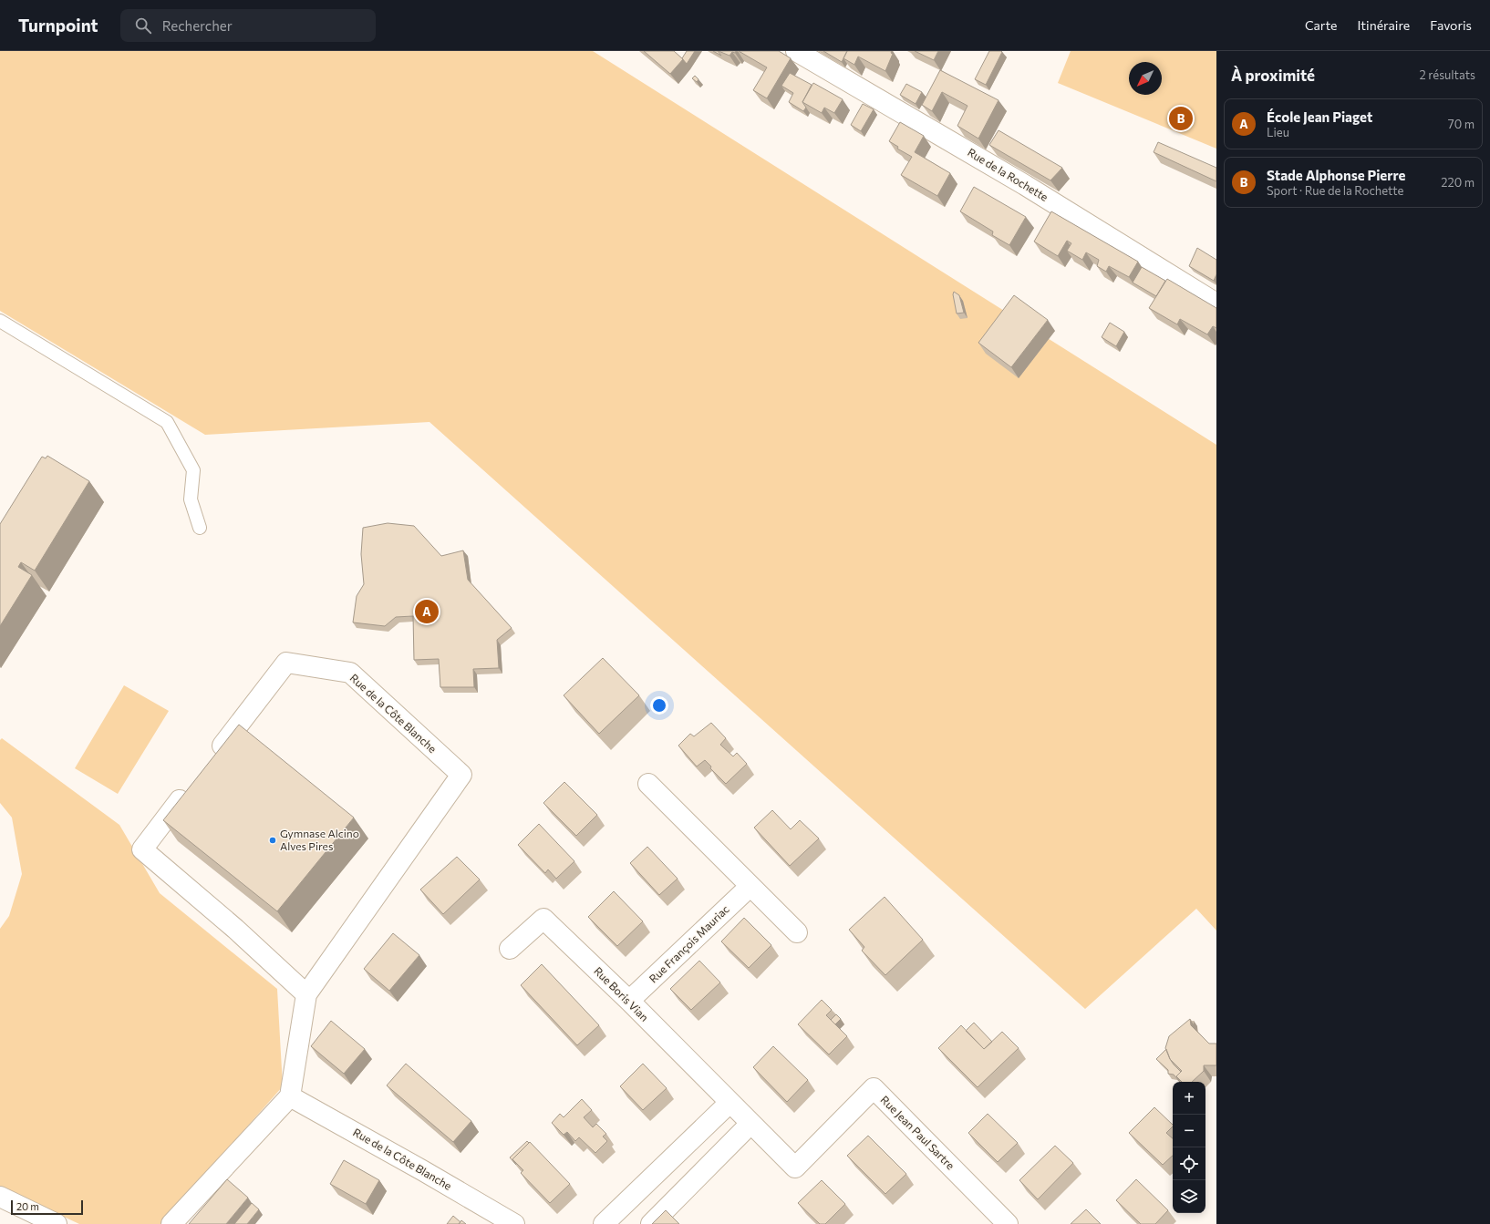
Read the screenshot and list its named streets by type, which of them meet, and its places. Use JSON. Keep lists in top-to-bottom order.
{
  "streets": {
    "street": [
      "Rue de la Rochette",
      "Rue de la Côte Blanche",
      "Rue François Mauriac",
      "Rue Boris Vian",
      "Rue Jean Paul Sartre"
    ]
  },
  "crossings": [
    ["Rue François Mauriac", "Rue Boris Vian"],
    ["Rue Boris Vian", "Rue Jean Paul Sartre"]
  ],
  "places": ["Gymnase Alcino Alves Pires"],
  "scale_bar": "20 m",
  "north": "bottom left",
  "page": {
    "header": "Turnpoint",
    "search": "Rechercher",
    "nav": ["Carte", "Itinéraire", "Favoris"],
    "heading": ["À proximité", "2 résultats"],
    "list": [
      {
        "mark": "A",
        "name": "École Jean Piaget",
        "note": "Lieu",
        "value": "70 m"
      },
      {
        "mark": "B",
        "name": "Stade Alphonse Pierre",
        "note": "Sport · Rue de la Rochette",
        "value": "220 m"
      }
    ],
    "pins": ["B", "A"],
    "map_buttons": ["+", "−"],
    "scale": "20 m"
  }
}
